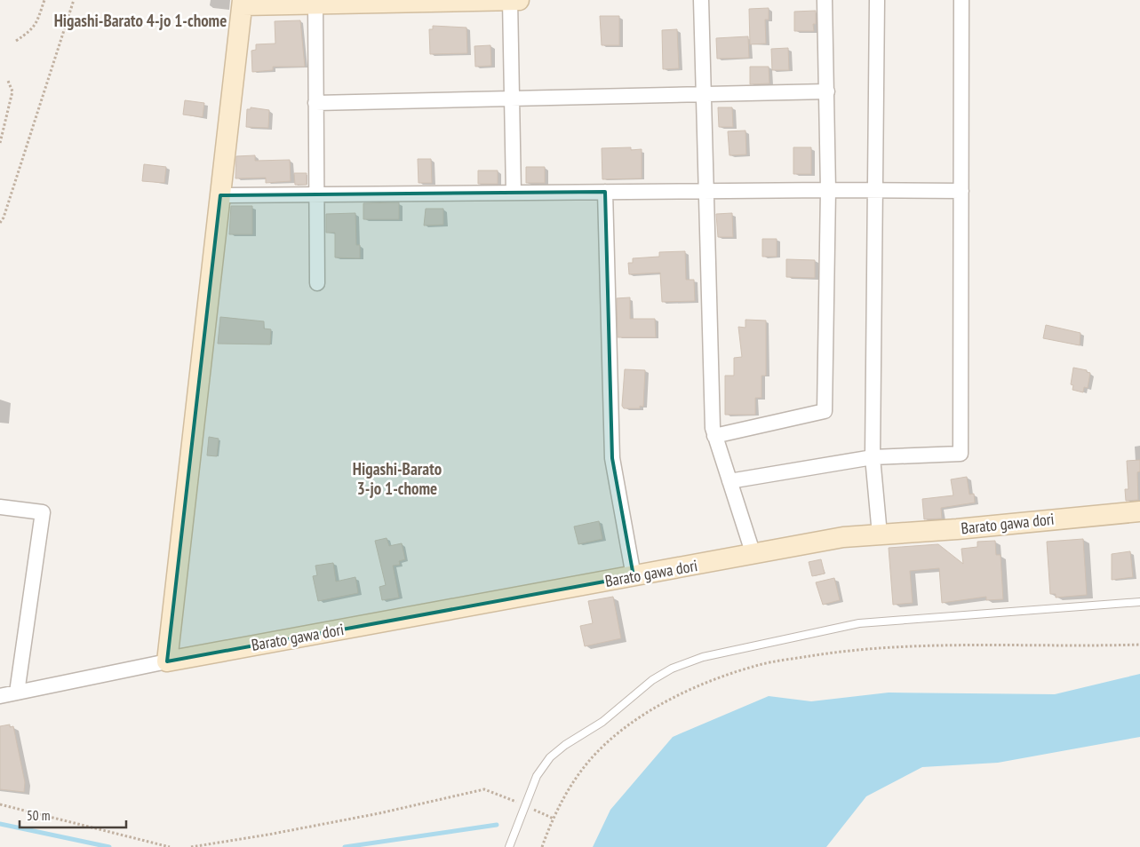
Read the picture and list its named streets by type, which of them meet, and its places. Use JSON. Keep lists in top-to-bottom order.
{
  "streets": {
    "street": ["Barato gawa dori"]
  },
  "districts": ["Higashi-Barato 4-jo 1-chome", "Higashi-Barato 3-jo 1-chome"],
  "scale_bar": "50 m"
}
